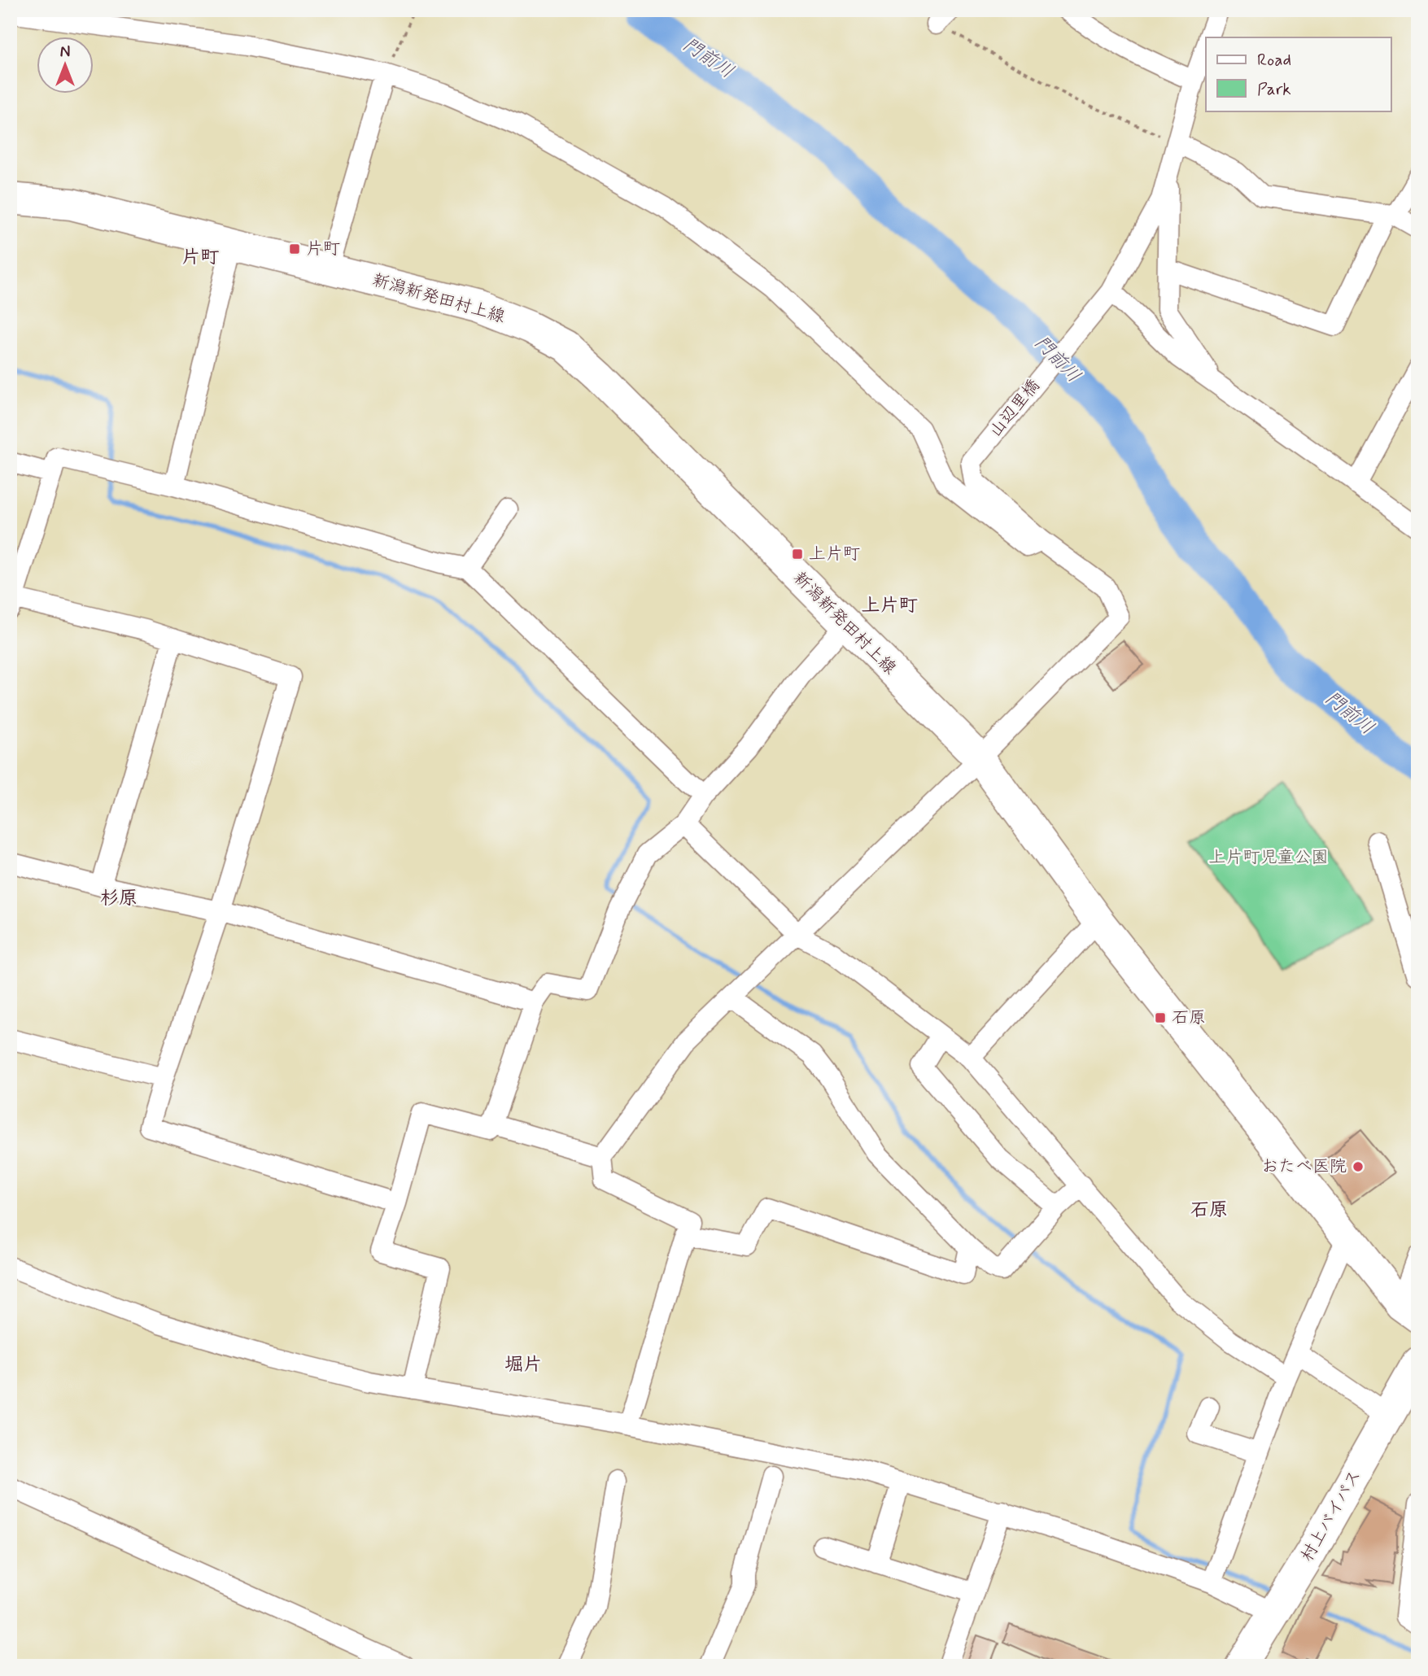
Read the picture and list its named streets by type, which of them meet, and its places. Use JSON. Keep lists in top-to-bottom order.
{
  "streets": {
    "main road": ["新潟新発田村上線", "村上バイパス"],
    "street": ["山辺里橋"]
  },
  "districts": [
    "片町",
    "上片町",
    "杉原",
    "石原",
    "堀片"
  ],
  "water": ["門前川"],
  "parks": ["上片町児童公園"],
  "places": {
    "transit": ["片町", "上片町", "石原"],
    "other": ["おたべ医院"]
  },
  "legend": ["Road", "Park"],
  "north": "top"
}
